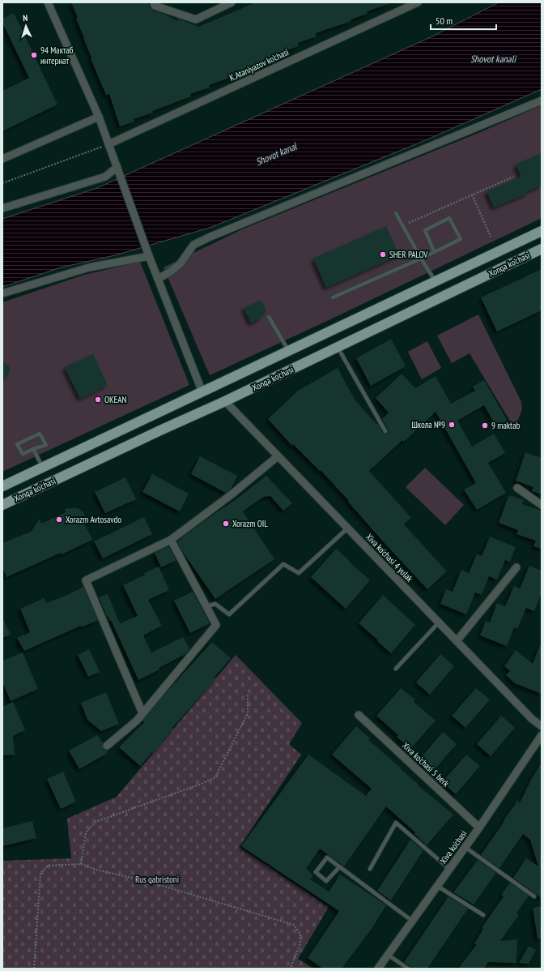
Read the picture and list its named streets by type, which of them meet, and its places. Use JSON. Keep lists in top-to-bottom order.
{
  "streets": {
    "main road": ["Xonqa ko'chasi"],
    "street": [
      "K.Ataniyazov ko'chasi",
      "Xiva ko'chasi 4 yulak",
      "Xiva ko'chasi 5 berk",
      "Xiva ko'chasi"
    ]
  },
  "crossings": [
    ["Xonqa ko'chasi", "Xiva ko'chasi 4 yulak"],
    ["Xiva ko'chasi 5 berk", "Xiva ko'chasi"]
  ],
  "water": ["Shovot kanali", "Shovot kanal"],
  "parks": ["Rus qabristoni"],
  "places": [
    "94 Мактаб интернат",
    "SHER PALOV",
    "OKEAN",
    "Школа №9",
    "9 maktab",
    "Xorazm Avtosavdo",
    "Xorazm OIL"
  ],
  "scale_bar": "50 m",
  "north": "top"
}
